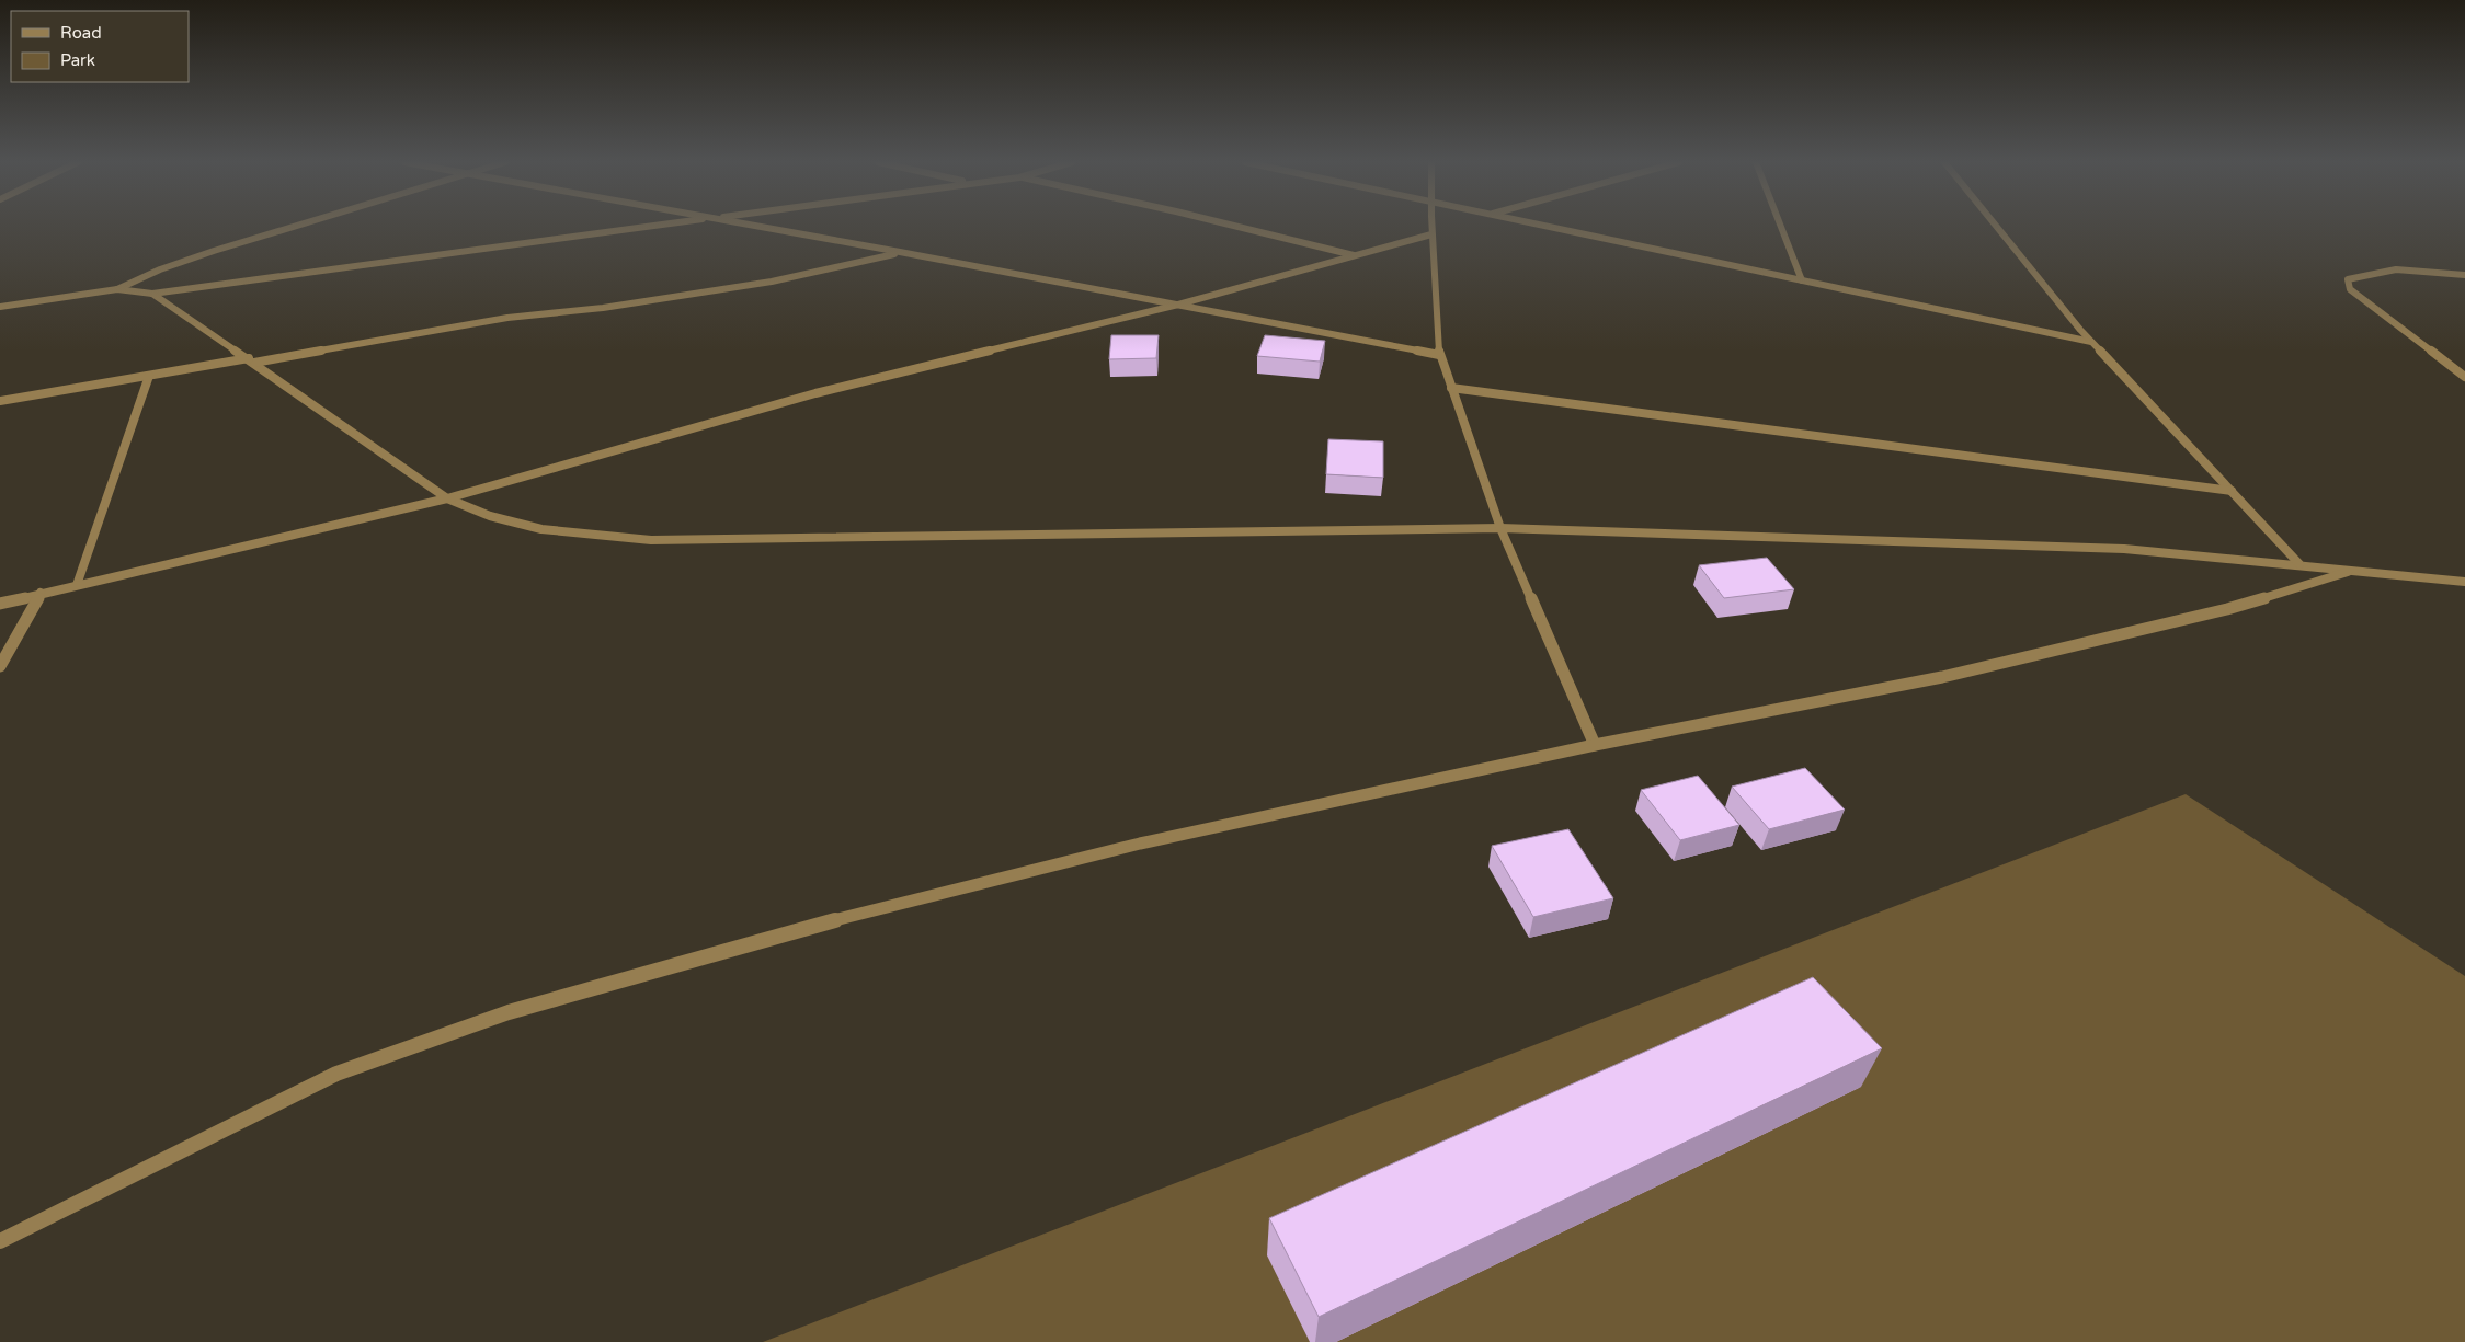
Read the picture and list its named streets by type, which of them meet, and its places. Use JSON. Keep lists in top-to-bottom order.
{
  "legend": ["Road", "Park"]
}
